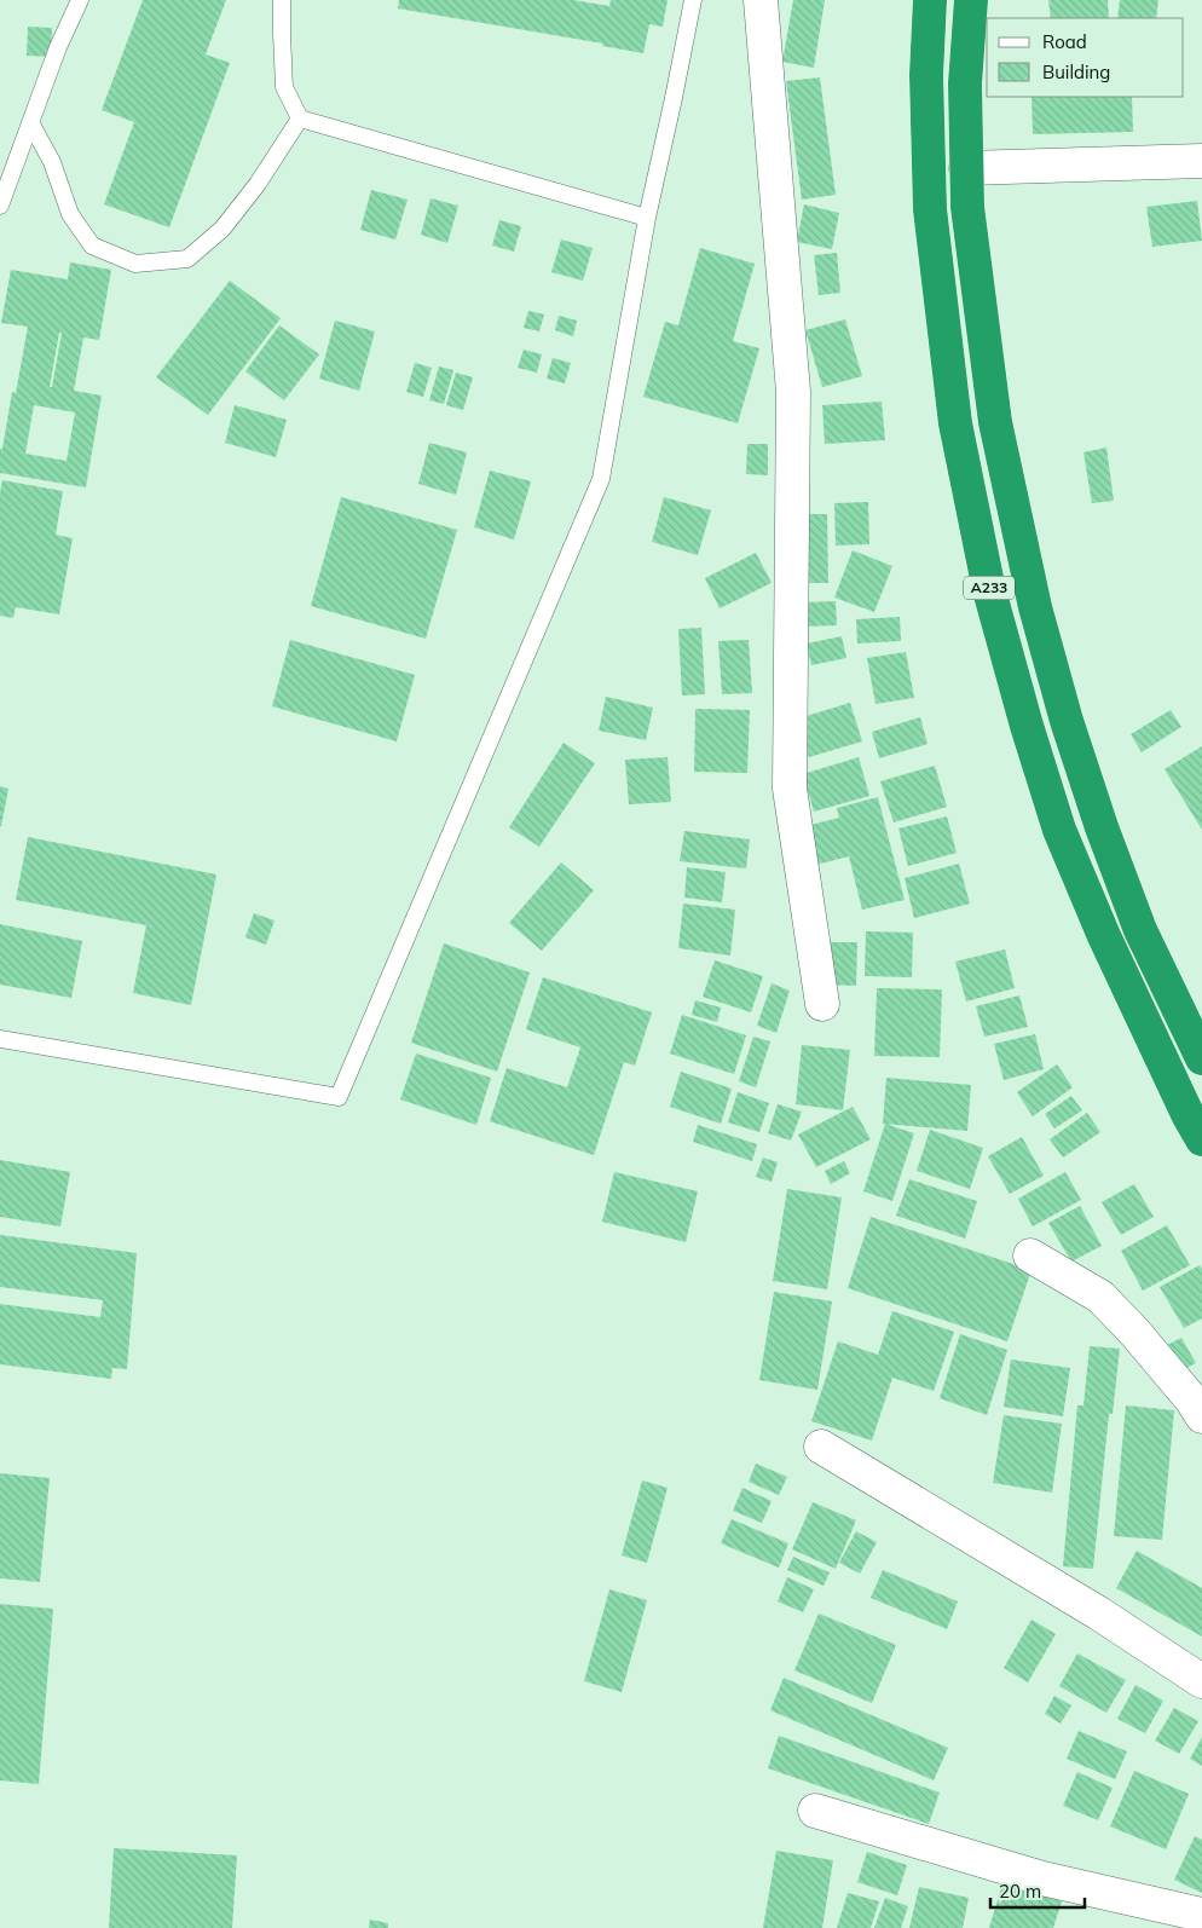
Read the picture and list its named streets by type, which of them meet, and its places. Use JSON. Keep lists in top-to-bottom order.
{
  "streets": {
    "highway": ["A233"]
  },
  "legend": ["Road", "Building"],
  "scale_bar": "20 m"
}
